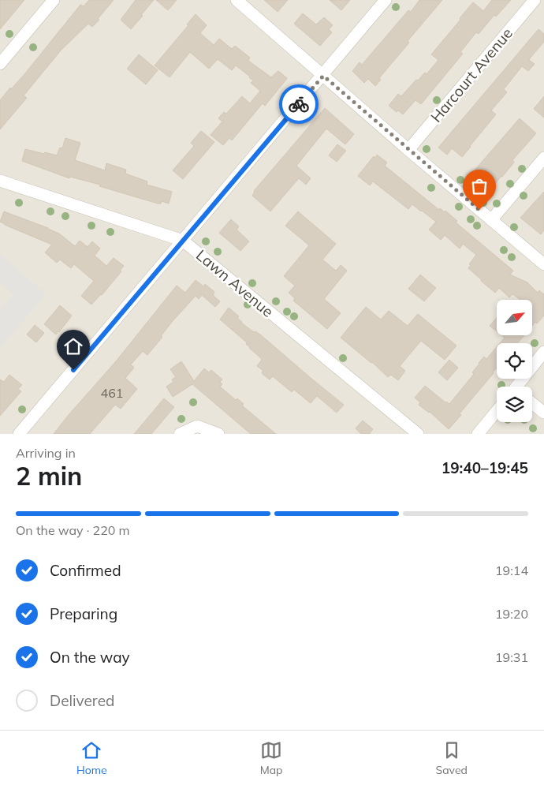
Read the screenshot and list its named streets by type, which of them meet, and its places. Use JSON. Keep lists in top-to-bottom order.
{
  "streets": {
    "street": ["Harcourt Avenue", "Lawn Avenue"]
  },
  "house_numbers": ["461"],
  "north": "top right",
  "page": {
    "heading": ["2 min", "Arriving in", "19:40–19:45"],
    "bar": "On the way · 220 m",
    "list": [
      ["Confirmed", "19:14"],
      ["Preparing", "19:20"],
      ["On the way", "19:31"],
      "Delivered"
    ],
    "tabs": ["Home", "Map", "Saved"]
  }
}
